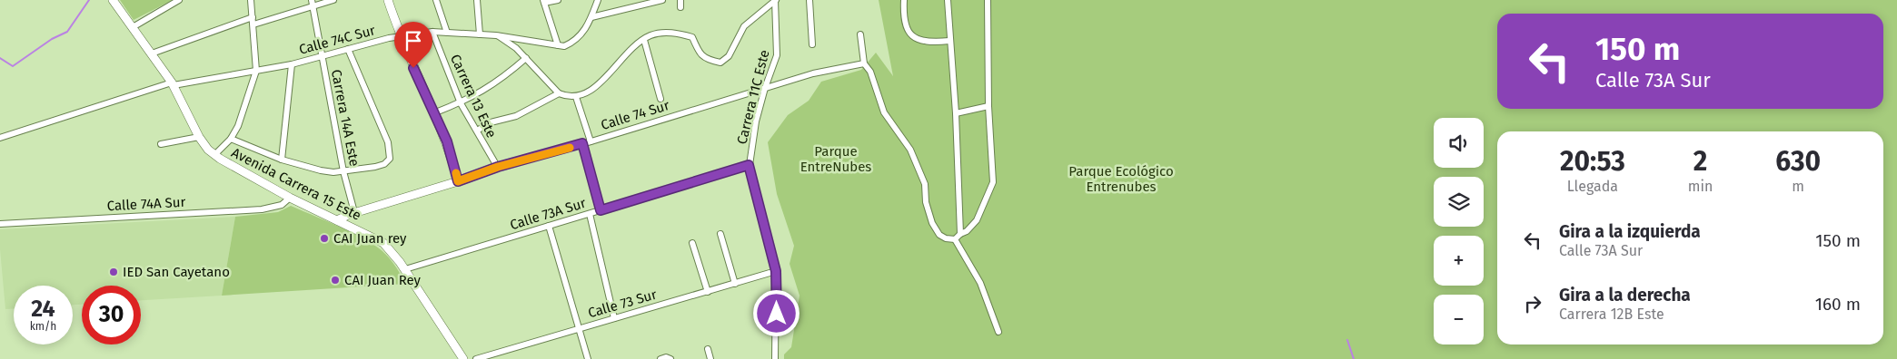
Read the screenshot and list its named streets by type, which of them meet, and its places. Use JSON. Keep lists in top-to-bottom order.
{
  "streets": {
    "main road": ["Calle 74 Sur", "Avenida Carrera 15 Este"],
    "street": [
      "Calle 74C Sur",
      "Carrera 13 Este",
      "Carrera 11C Este",
      "Carrera 14A Este",
      "Calle 74A Sur",
      "Calle 73A Sur",
      "Calle 73 Sur"
    ]
  },
  "crossings": [
    ["Calle 74C Sur", "Carrera 13 Este"],
    ["Calle 74C Sur", "Carrera 14A Este"],
    ["Calle 74C Sur", "Avenida Carrera 15 Este"],
    ["Carrera 13 Este", "Calle 74 Sur"],
    ["Carrera 11C Este", "Calle 74 Sur"],
    ["Carrera 11C Este", "Calle 73A Sur"],
    ["Carrera 11C Este", "Calle 73 Sur"],
    ["Calle 74 Sur", "Carrera 14A Este"],
    ["Calle 74 Sur", "Avenida Carrera 15 Este"],
    ["Avenida Carrera 15 Este", "Calle 74A Sur"],
    ["Avenida Carrera 15 Este", "Calle 73A Sur"]
  ],
  "parks": ["Parque EntreNubes", "Parque Ecológico Entrenubes"],
  "places": ["CAI Juan rey", "IED San Cayetano", "CAI Juan Rey"],
  "page": {
    "turn": ["150 m", "Calle 73A Sur"],
    "map_buttons": ["+", "−"],
    "eta": [
      "20:53",
      "Llegada",
      "2",
      "min",
      "630",
      "m"
    ],
    "list": [
      {
        "name": "Gira a la izquierda",
        "note": "Calle 73A Sur",
        "value": "150 m"
      },
      {
        "name": "Gira a la derecha",
        "note": "Carrera 12B Este",
        "value": "160 m"
      }
    ],
    "speed": "24 km/h",
    "limit": "30"
  }
}
